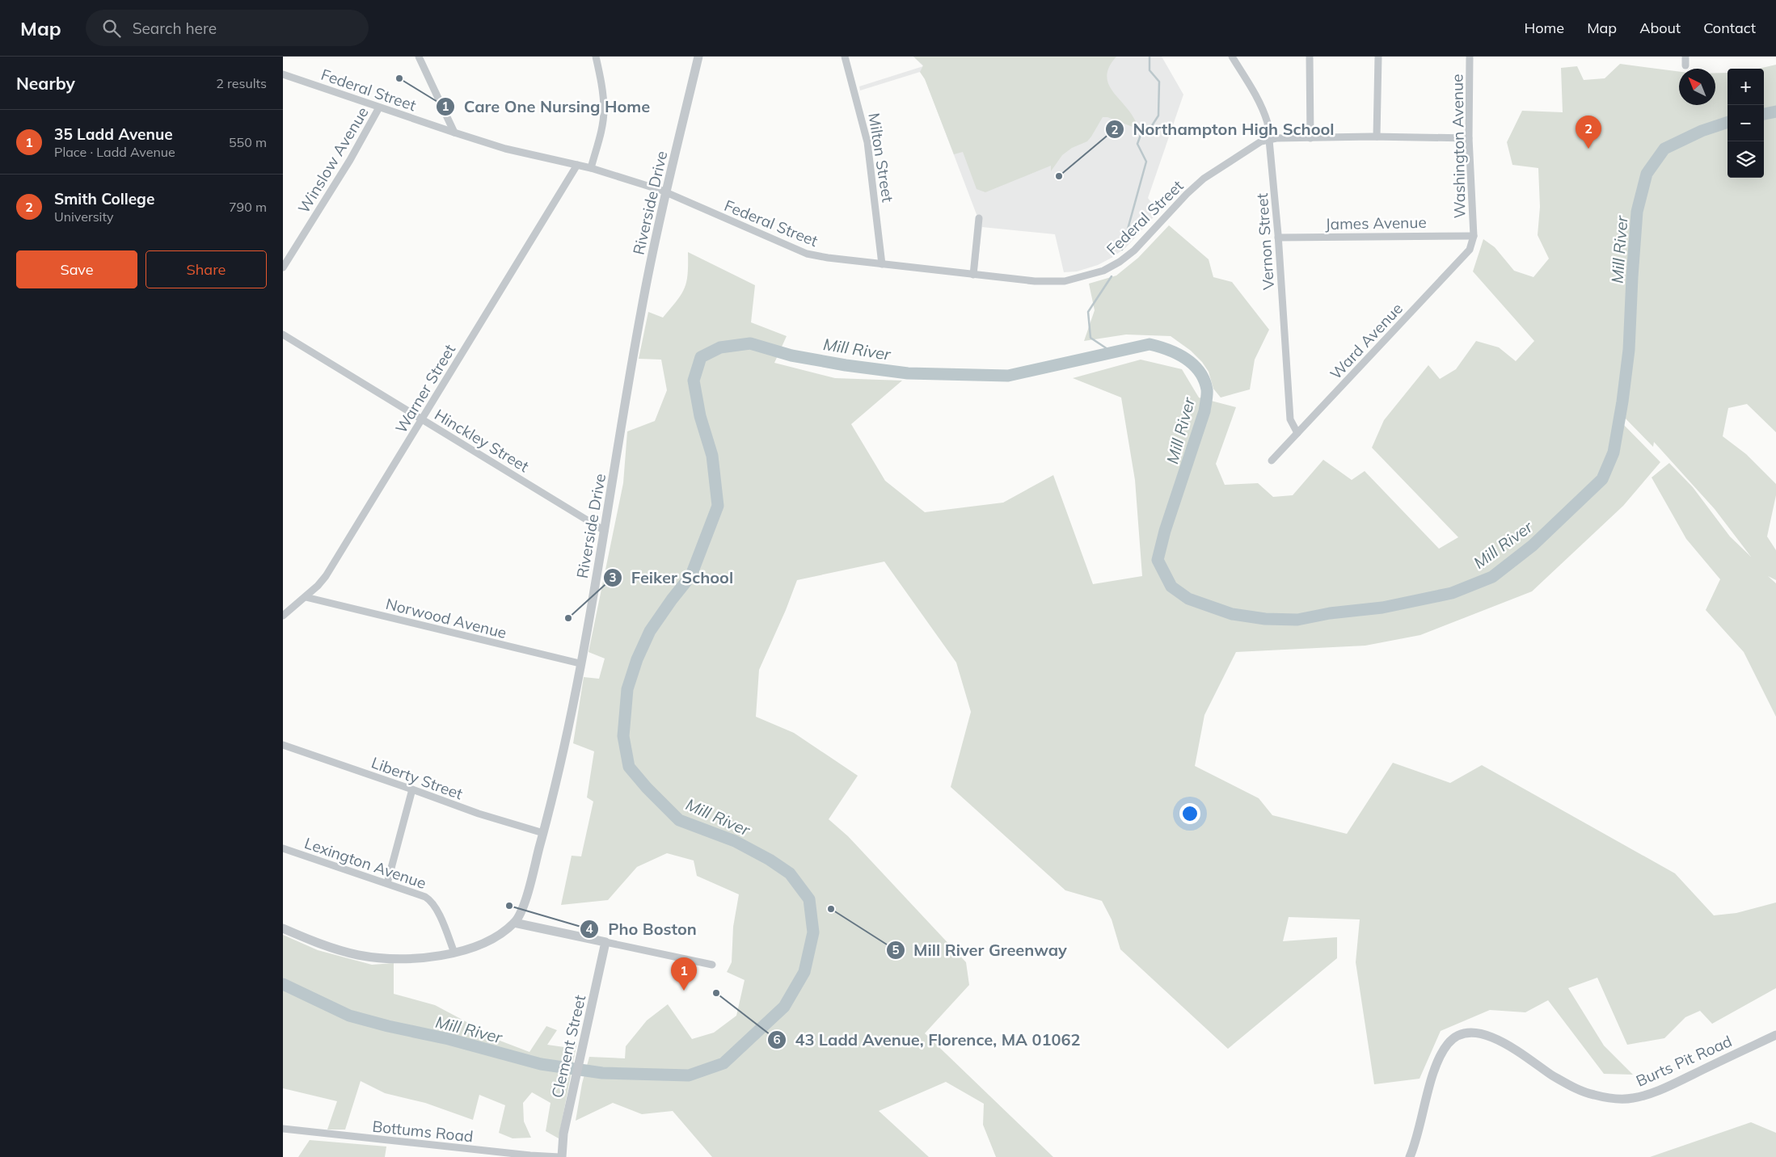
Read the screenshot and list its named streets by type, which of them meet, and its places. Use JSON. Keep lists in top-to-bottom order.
{
  "streets": {
    "street": [
      "Federal Street",
      "Washington Avenue",
      "Milton Street",
      "Winslow Avenue",
      "Riverside Drive",
      "James Avenue",
      "Vernon Street",
      "Ward Avenue",
      "Warner Street",
      "Hinckley Street",
      "Norwood Avenue",
      "Liberty Street",
      "Lexington Avenue",
      "Clement Street",
      "Burts Pit Road",
      "Bottums Road"
    ]
  },
  "crossings": [
    ["Federal Street", "Milton Street"],
    ["Federal Street", "Winslow Avenue"],
    ["Federal Street", "Riverside Drive"],
    ["Federal Street", "Vernon Street"],
    ["Federal Street", "Warner Street"],
    ["Washington Avenue", "James Avenue"],
    ["Washington Avenue", "Ward Avenue"],
    ["Riverside Drive", "Hinckley Street"],
    ["Riverside Drive", "Norwood Avenue"],
    ["Riverside Drive", "Liberty Street"],
    ["Riverside Drive", "Lexington Avenue"],
    ["James Avenue", "Vernon Street"],
    ["James Avenue", "Ward Avenue"],
    ["Vernon Street", "Ward Avenue"],
    ["Warner Street", "Hinckley Street"],
    ["Warner Street", "Norwood Avenue"],
    ["Clement Street", "Bottums Road"]
  ],
  "water": ["Mill River"],
  "places": [
    "Care One Nursing Home",
    "Northampton High School",
    "Feiker School",
    "Pho Boston",
    "Mill River Greenway",
    "43 Ladd Avenue, Florence, MA 01062"
  ],
  "north": "top left",
  "page": {
    "header": "Map",
    "search": "Search here",
    "nav": [
      "Home",
      "Map",
      "About",
      "Contact"
    ],
    "heading": ["Nearby", "2 results"],
    "map_buttons": ["+", "−"],
    "list": [
      {
        "mark": "1",
        "name": "35 Ladd Avenue",
        "note": "Place · Ladd Avenue",
        "value": "550 m"
      },
      {
        "mark": "2",
        "name": "Smith College",
        "note": "University",
        "value": "790 m"
      }
    ],
    "pins": ["2", "1"],
    "buttons": ["Save", "Share"]
  }
}
